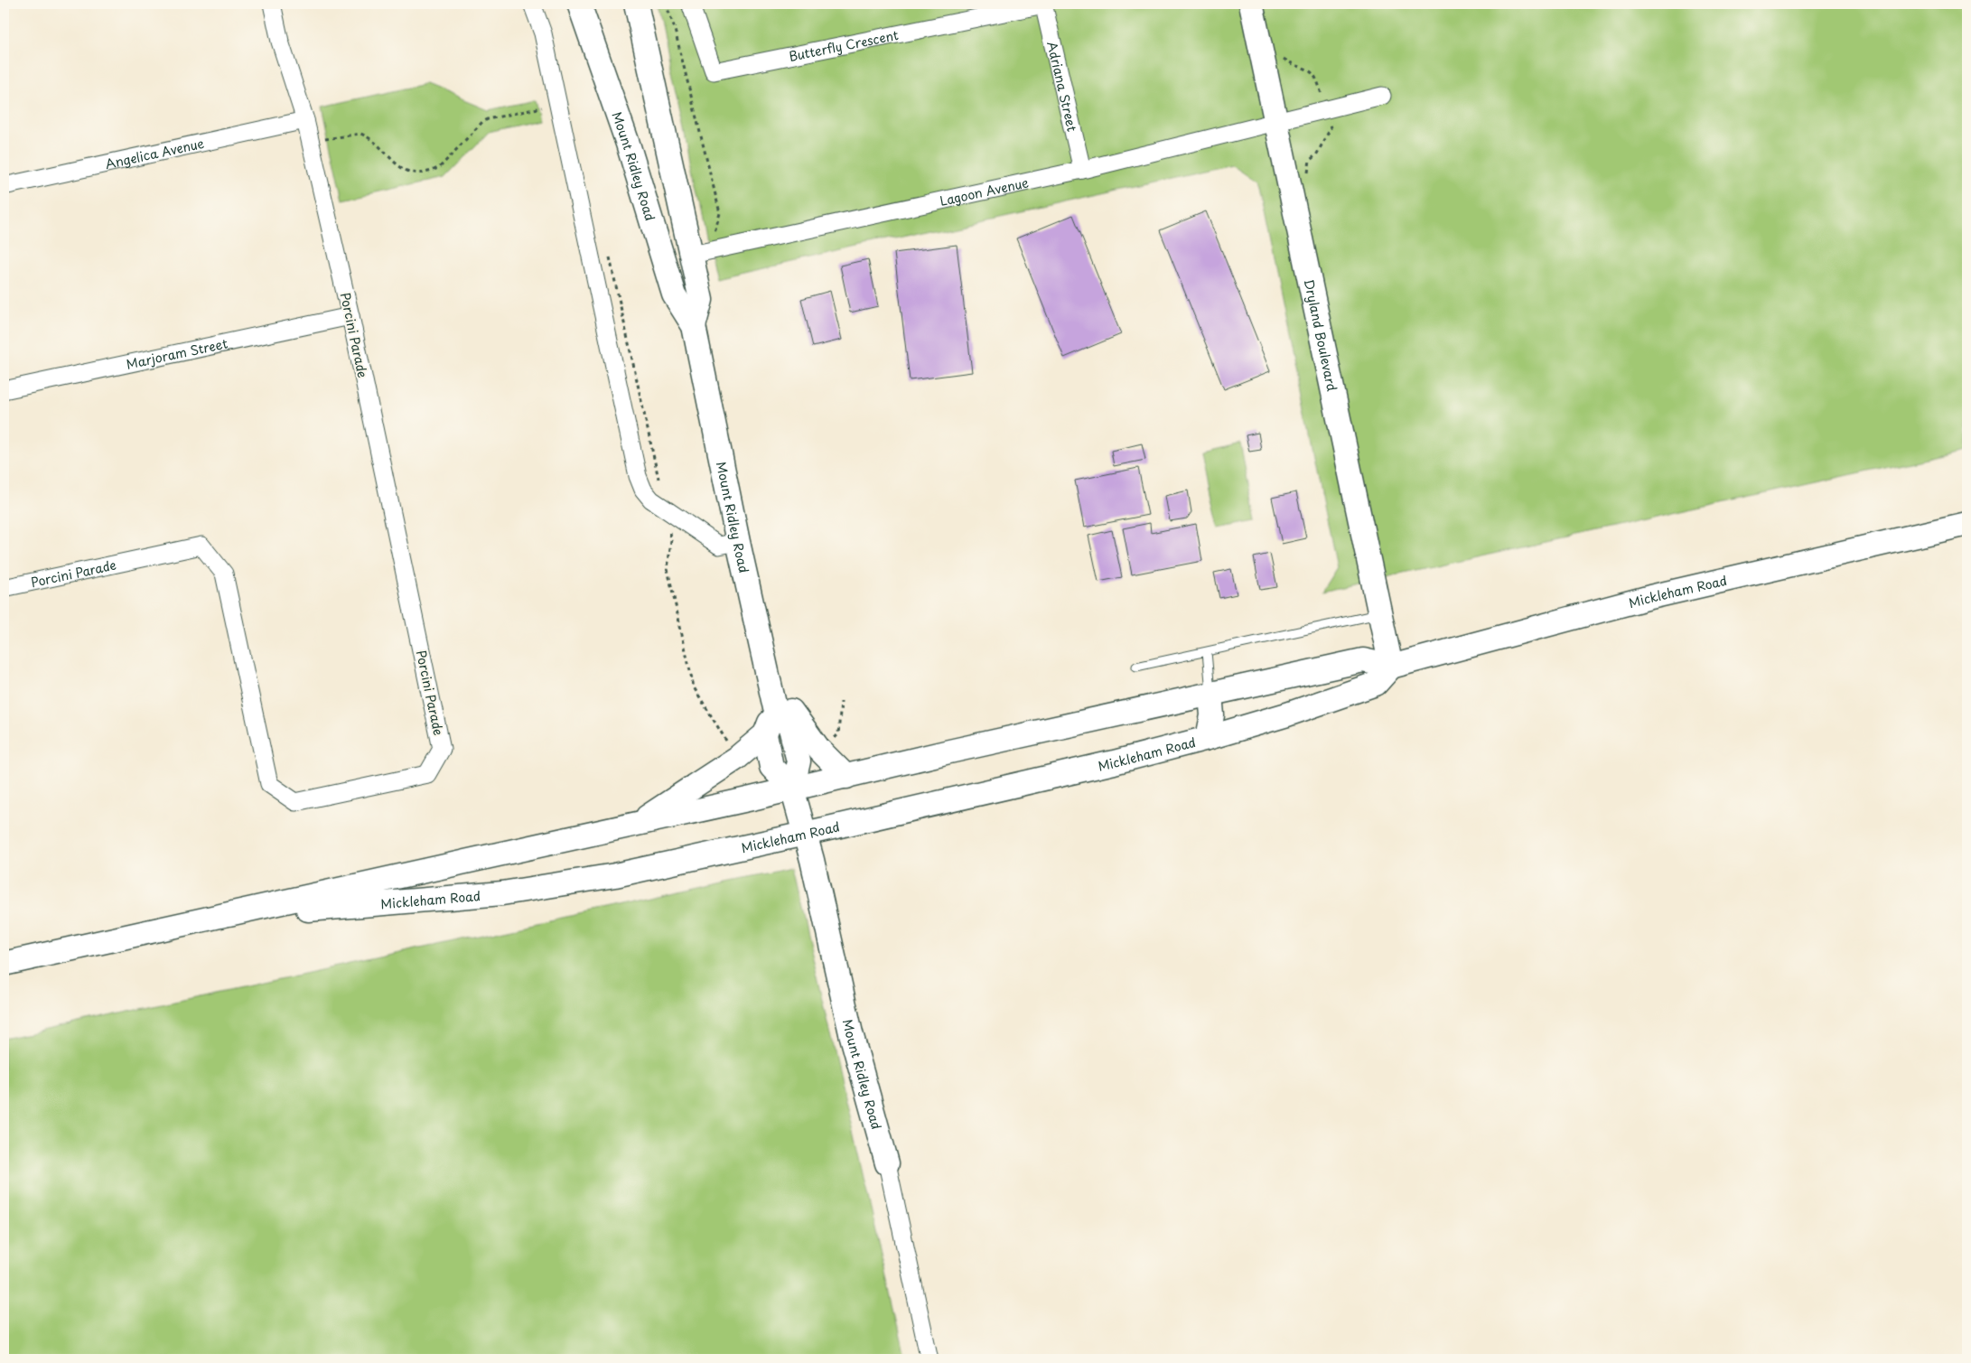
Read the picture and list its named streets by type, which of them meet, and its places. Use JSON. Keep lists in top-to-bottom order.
{
  "streets": {
    "main road": ["Mount Ridley Road", "Dryland Boulevard", "Mickleham Road"],
    "street": [
      "Butterfly Crescent",
      "Adriana Street",
      "Angelica Avenue",
      "Lagoon Avenue",
      "Porcini Parade",
      "Marjoram Street"
    ]
  },
  "crossings": [
    ["Butterfly Crescent", "Adriana Street"],
    ["Adriana Street", "Lagoon Avenue"],
    ["Angelica Avenue", "Porcini Parade"],
    ["Mount Ridley Road", "Lagoon Avenue"],
    ["Mount Ridley Road", "Mickleham Road"],
    ["Lagoon Avenue", "Dryland Boulevard"],
    ["Porcini Parade", "Marjoram Street"],
    ["Dryland Boulevard", "Mickleham Road"]
  ]
}
